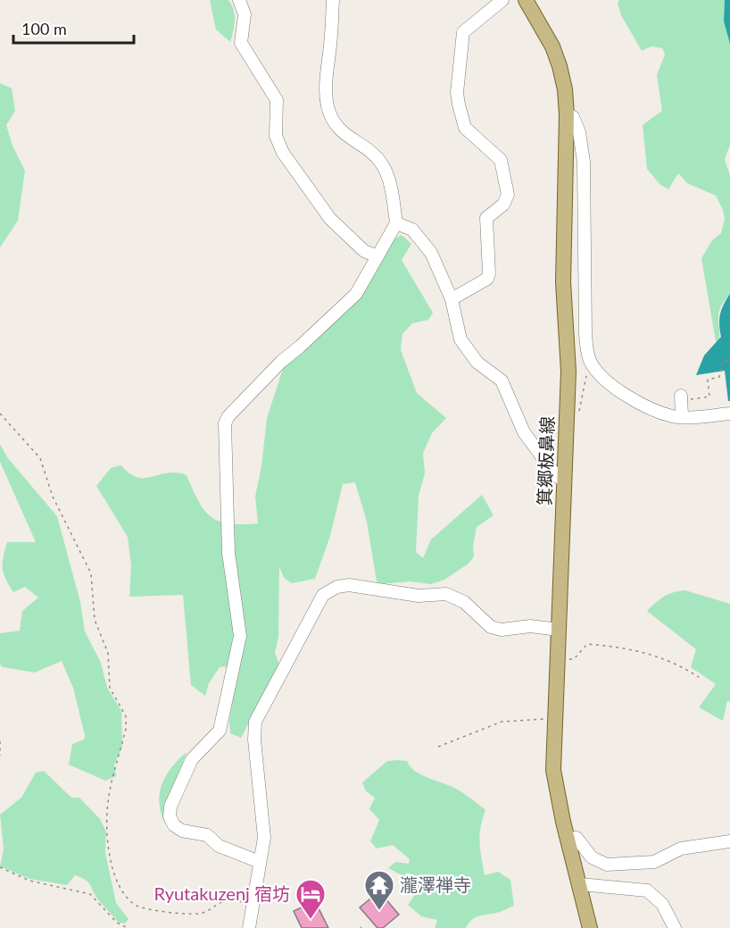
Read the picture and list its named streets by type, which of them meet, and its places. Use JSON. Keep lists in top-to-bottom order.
{
  "streets": {
    "main road": ["箕郷板鼻線"]
  },
  "places": {
    "temple": ["瀧澤禅寺"],
    "hotel": ["Ryutakuzenj 宿坊"]
  },
  "scale_bar": "100 m"
}
